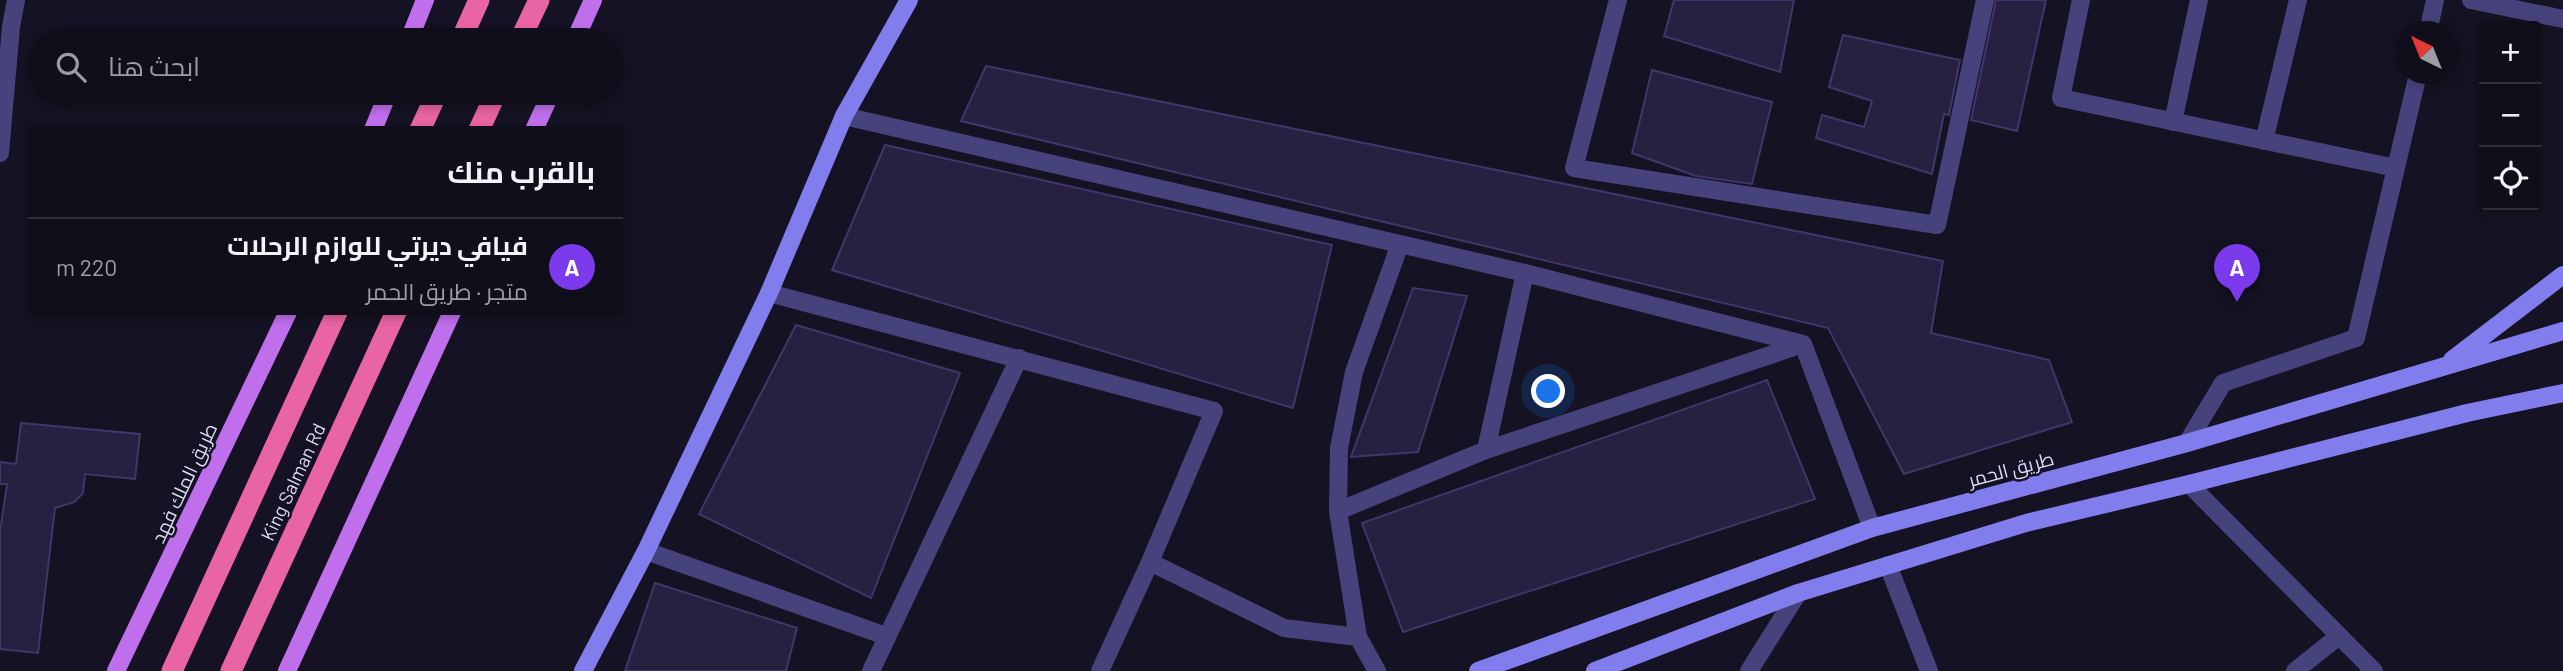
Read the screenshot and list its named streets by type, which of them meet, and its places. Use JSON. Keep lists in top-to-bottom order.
{
  "streets": {
    "highway": ["King Salman Rd"],
    "main road": ["طريق الملك فهد"],
    "street": ["طريق الحمر"]
  },
  "north": "top left",
  "page": {
    "map_buttons": ["+", "−"],
    "search": "ابحث هنا",
    "heading": "بالقرب منك",
    "list": [
      {
        "mark": "A",
        "name": "فيافي ديرتي للوازم الرحلات",
        "note": "متجر · طريق الحمر",
        "value": "220 m"
      }
    ],
    "pins": "A"
  }
}
